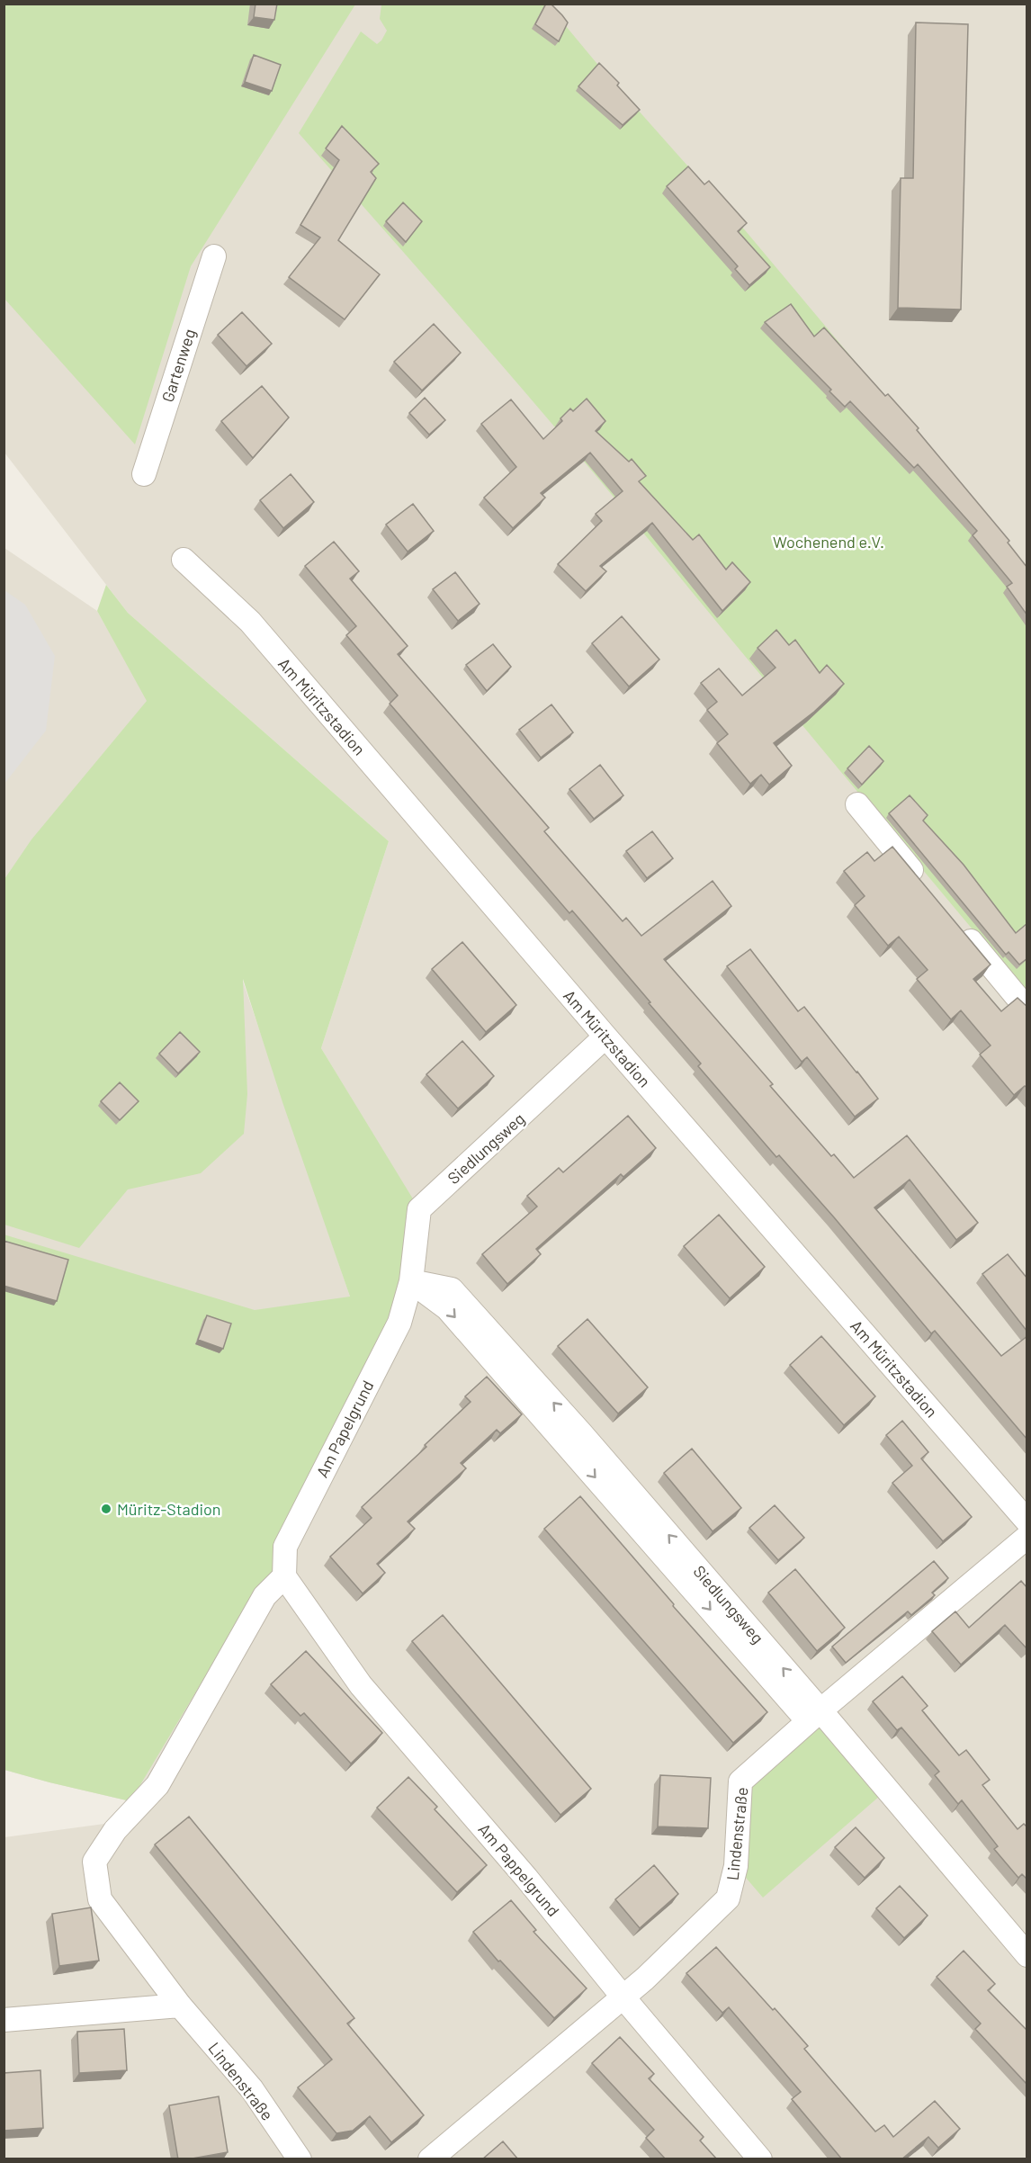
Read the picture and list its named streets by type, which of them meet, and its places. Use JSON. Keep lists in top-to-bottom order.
{
  "streets": {
    "street": [
      "Gartenweg",
      "Am Müritzstadion",
      "Siedlungsweg",
      "Am Papelgrund",
      "Lindenstraße",
      "Am Pappelgrund"
    ]
  },
  "crossings": [
    ["Am Müritzstadion", "Siedlungsweg"],
    ["Siedlungsweg", "Am Papelgrund"],
    ["Siedlungsweg", "Lindenstraße"],
    ["Am Papelgrund", "Lindenstraße"],
    ["Am Papelgrund", "Am Pappelgrund"],
    ["Lindenstraße", "Am Pappelgrund"]
  ],
  "parks": ["Wochenend e.V."],
  "places": ["Müritz-Stadion"]
}
